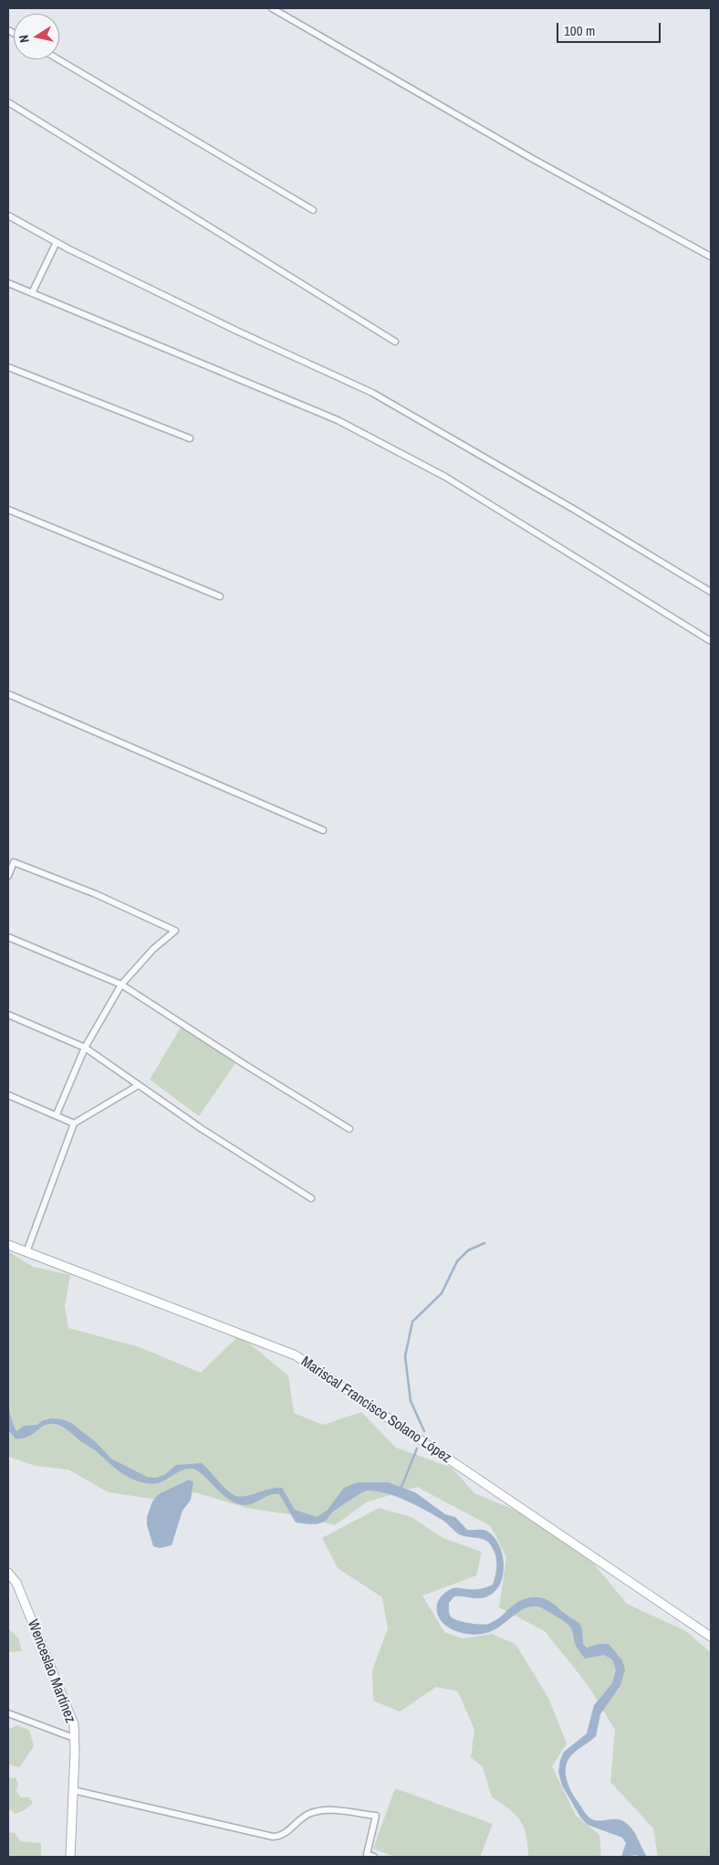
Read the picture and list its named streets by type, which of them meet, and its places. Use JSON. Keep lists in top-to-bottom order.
{
  "streets": {
    "main road": ["Mariscal Francisco Solano López", "Wenceslao Martínez"]
  },
  "scale_bar": "100 m",
  "north": "left"
}
